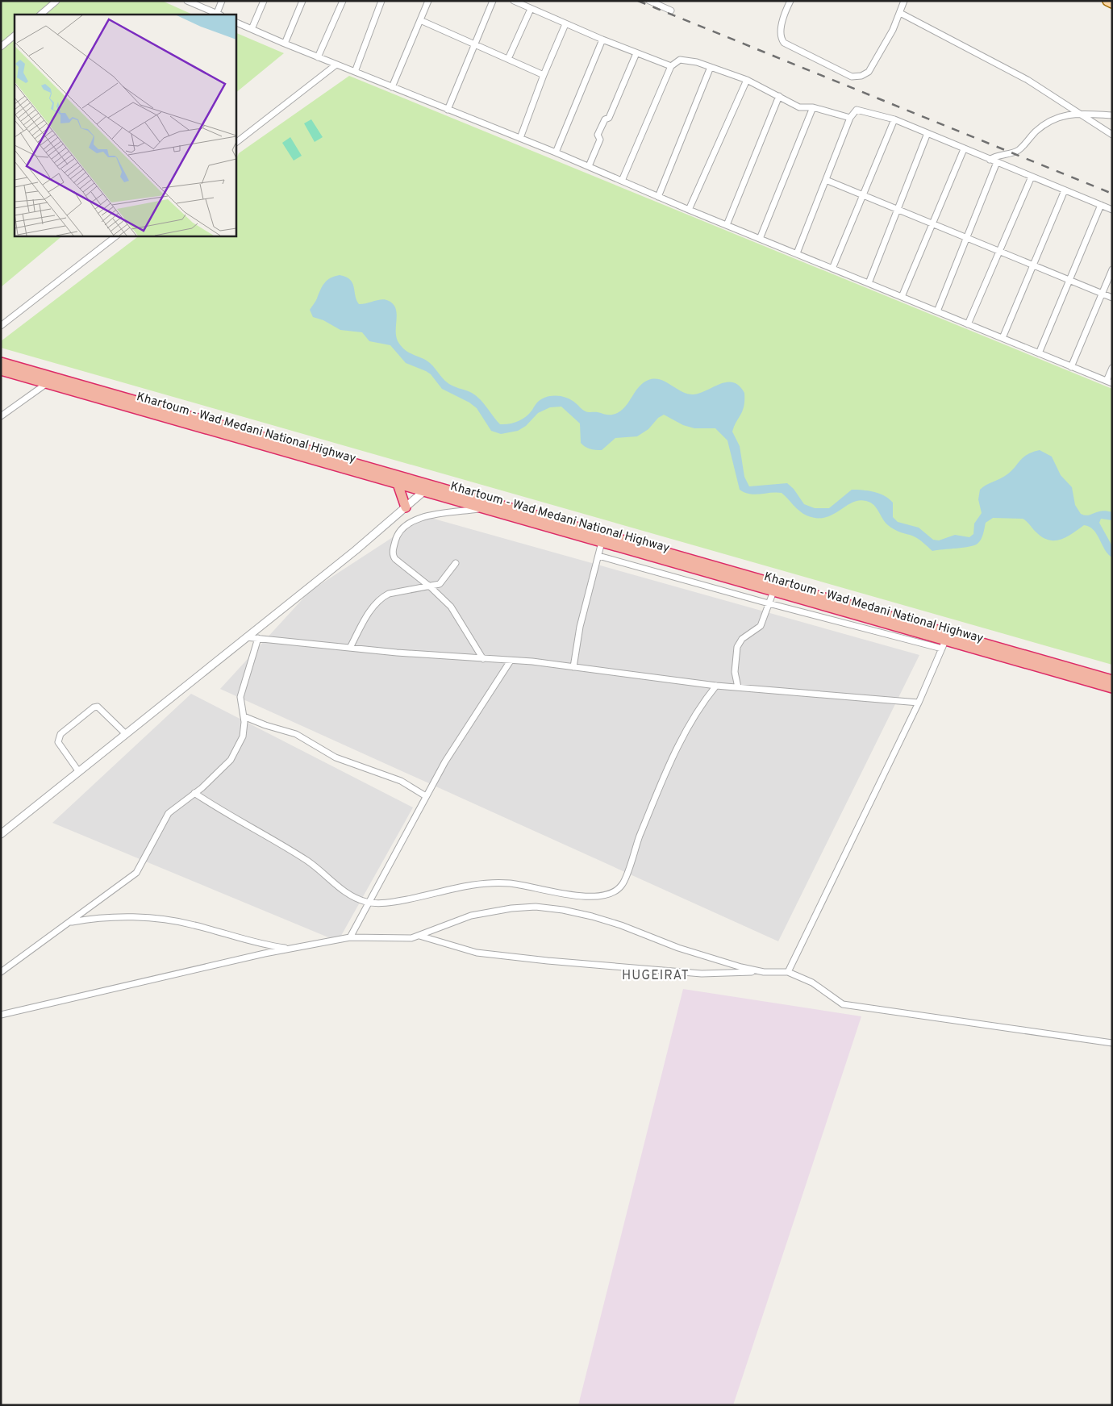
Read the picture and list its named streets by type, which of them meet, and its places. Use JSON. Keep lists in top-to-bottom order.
{
  "streets": {
    "highway": ["Khartoum - Wad Medani National Highway"]
  },
  "districts": ["HUGEIRAT"]
}
